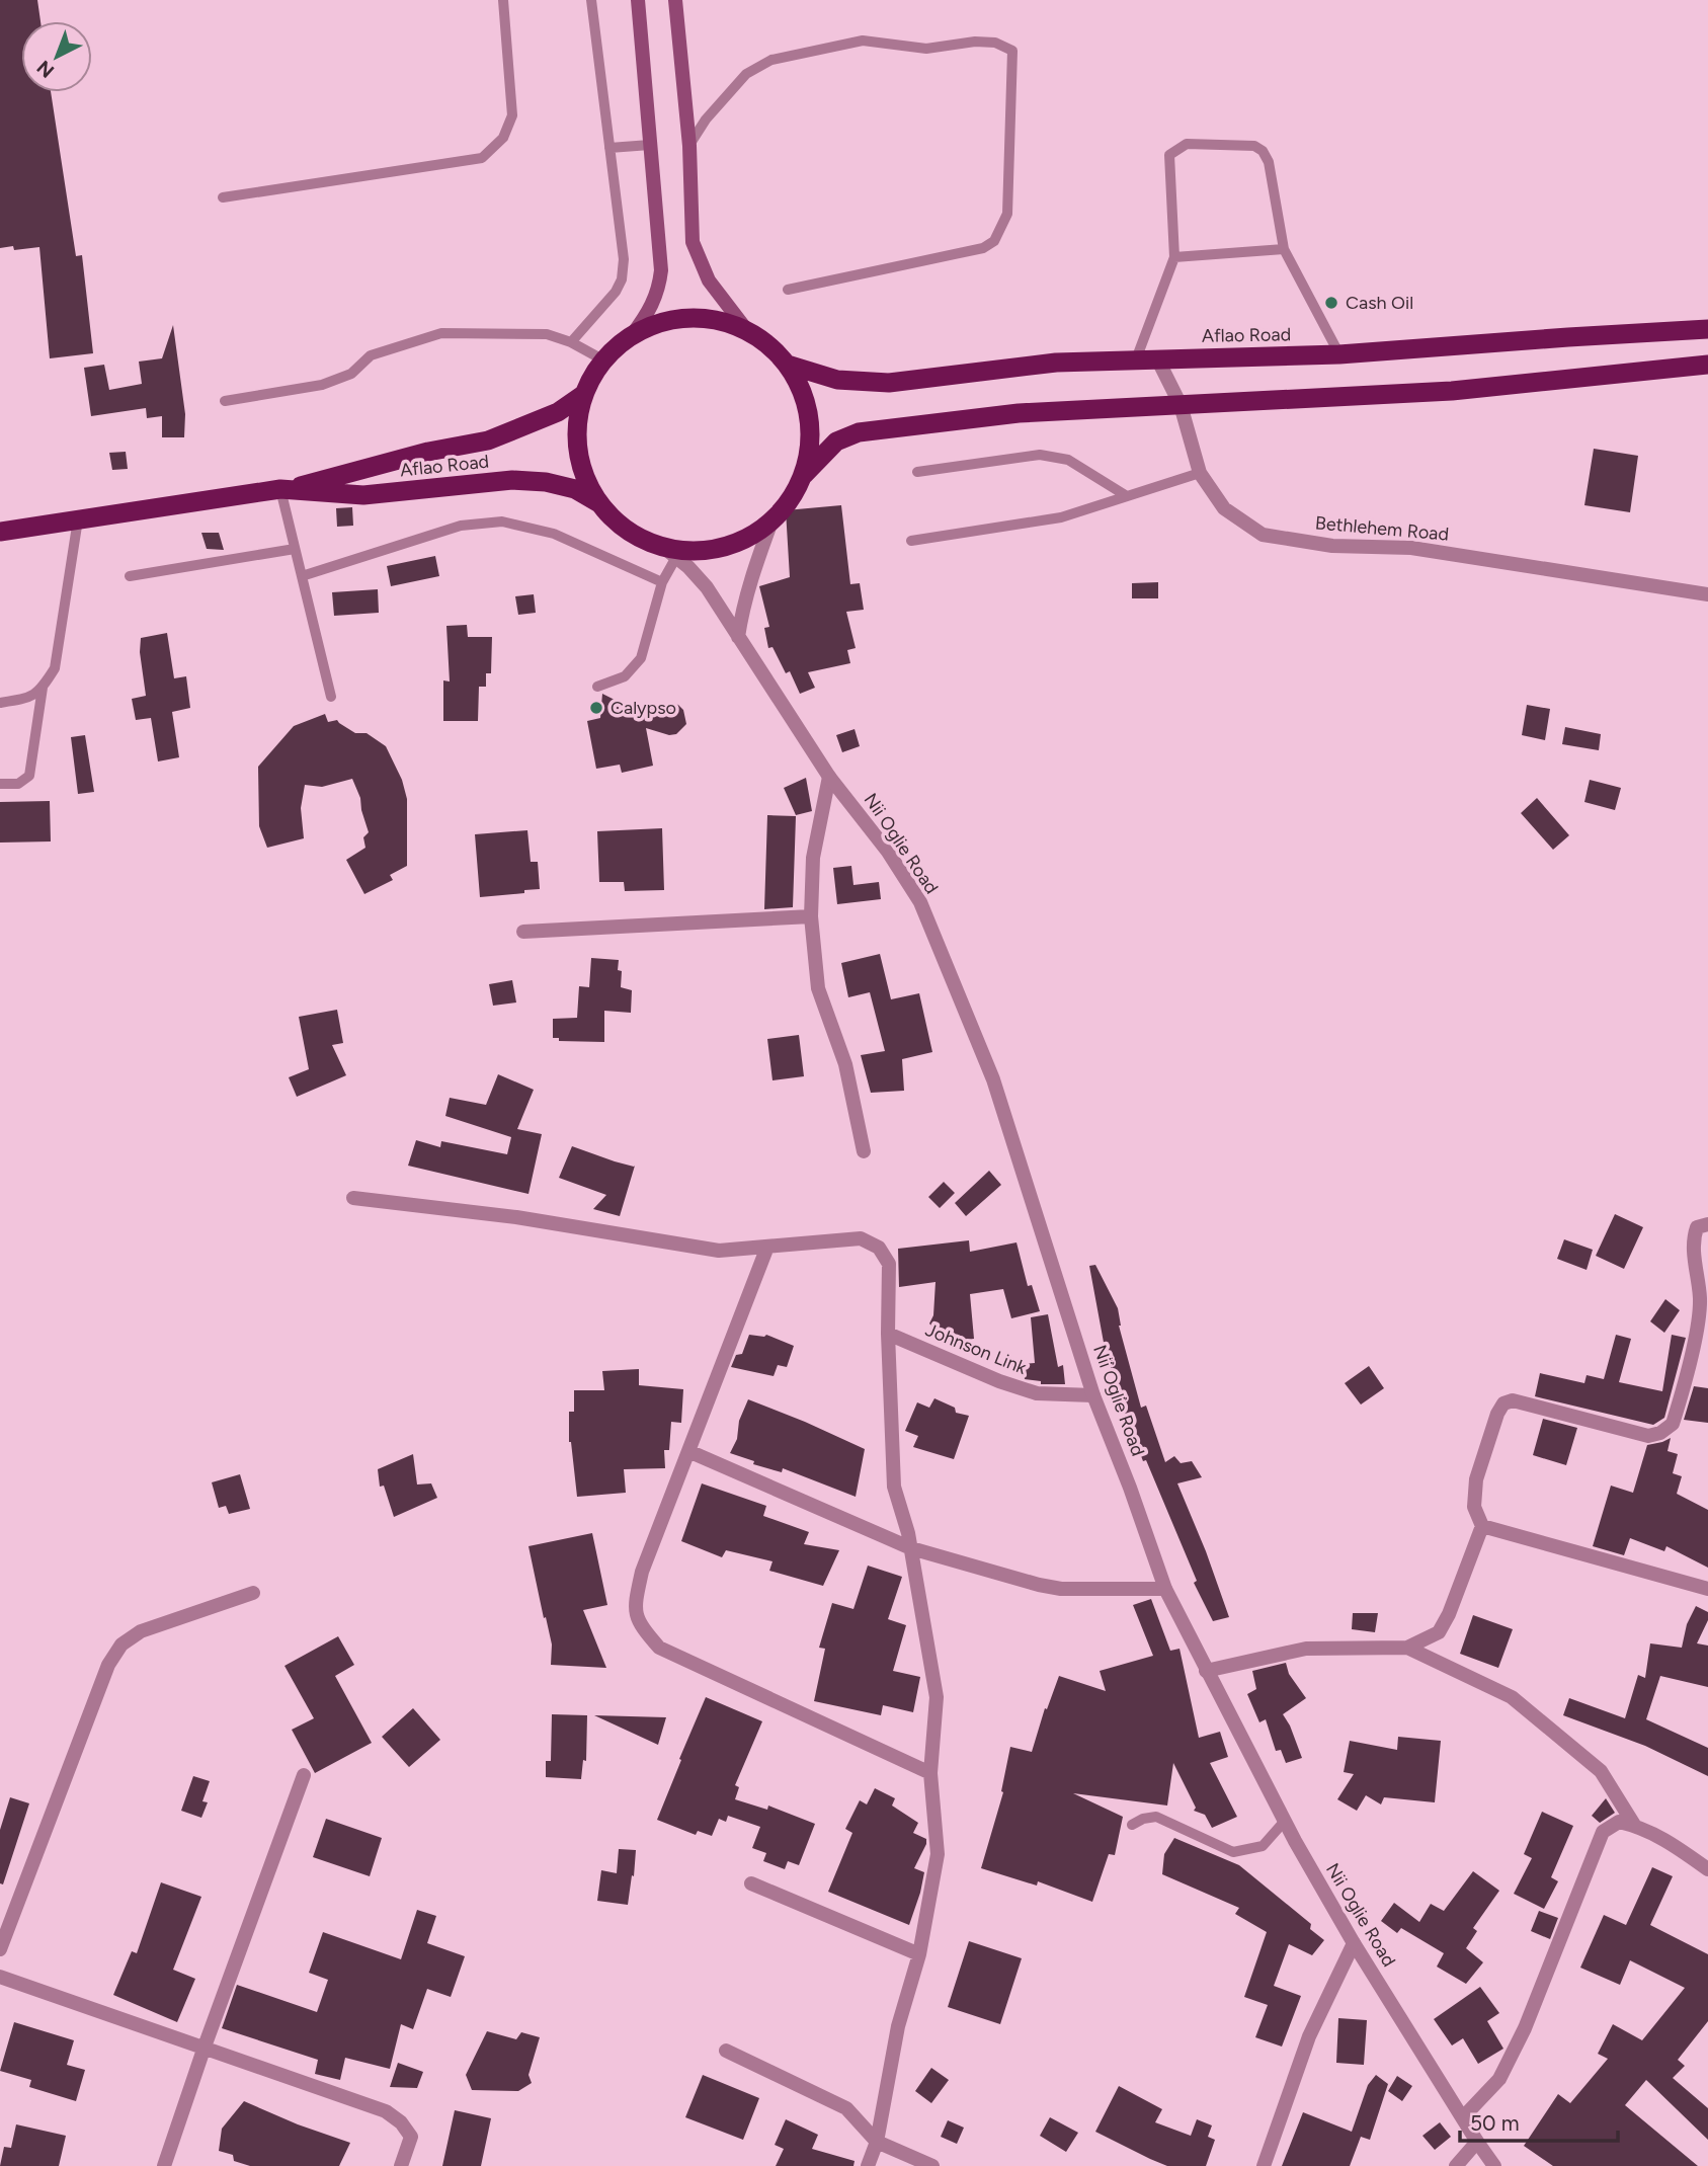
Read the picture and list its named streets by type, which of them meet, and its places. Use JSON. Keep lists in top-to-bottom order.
{
  "streets": {
    "highway": ["Aflao Road"],
    "street": ["Bethlehem Road", "Nii Oglie Road", "Johnson Link"]
  },
  "crossings": [
    ["Aflao Road", "Bethlehem Road"],
    ["Aflao Road", "Nii Oglie Road"],
    ["Nii Oglie Road", "Johnson Link"]
  ],
  "places": ["Cash Oil", "Calypso"],
  "scale_bar": "50 m",
  "north": "bottom left"
}
